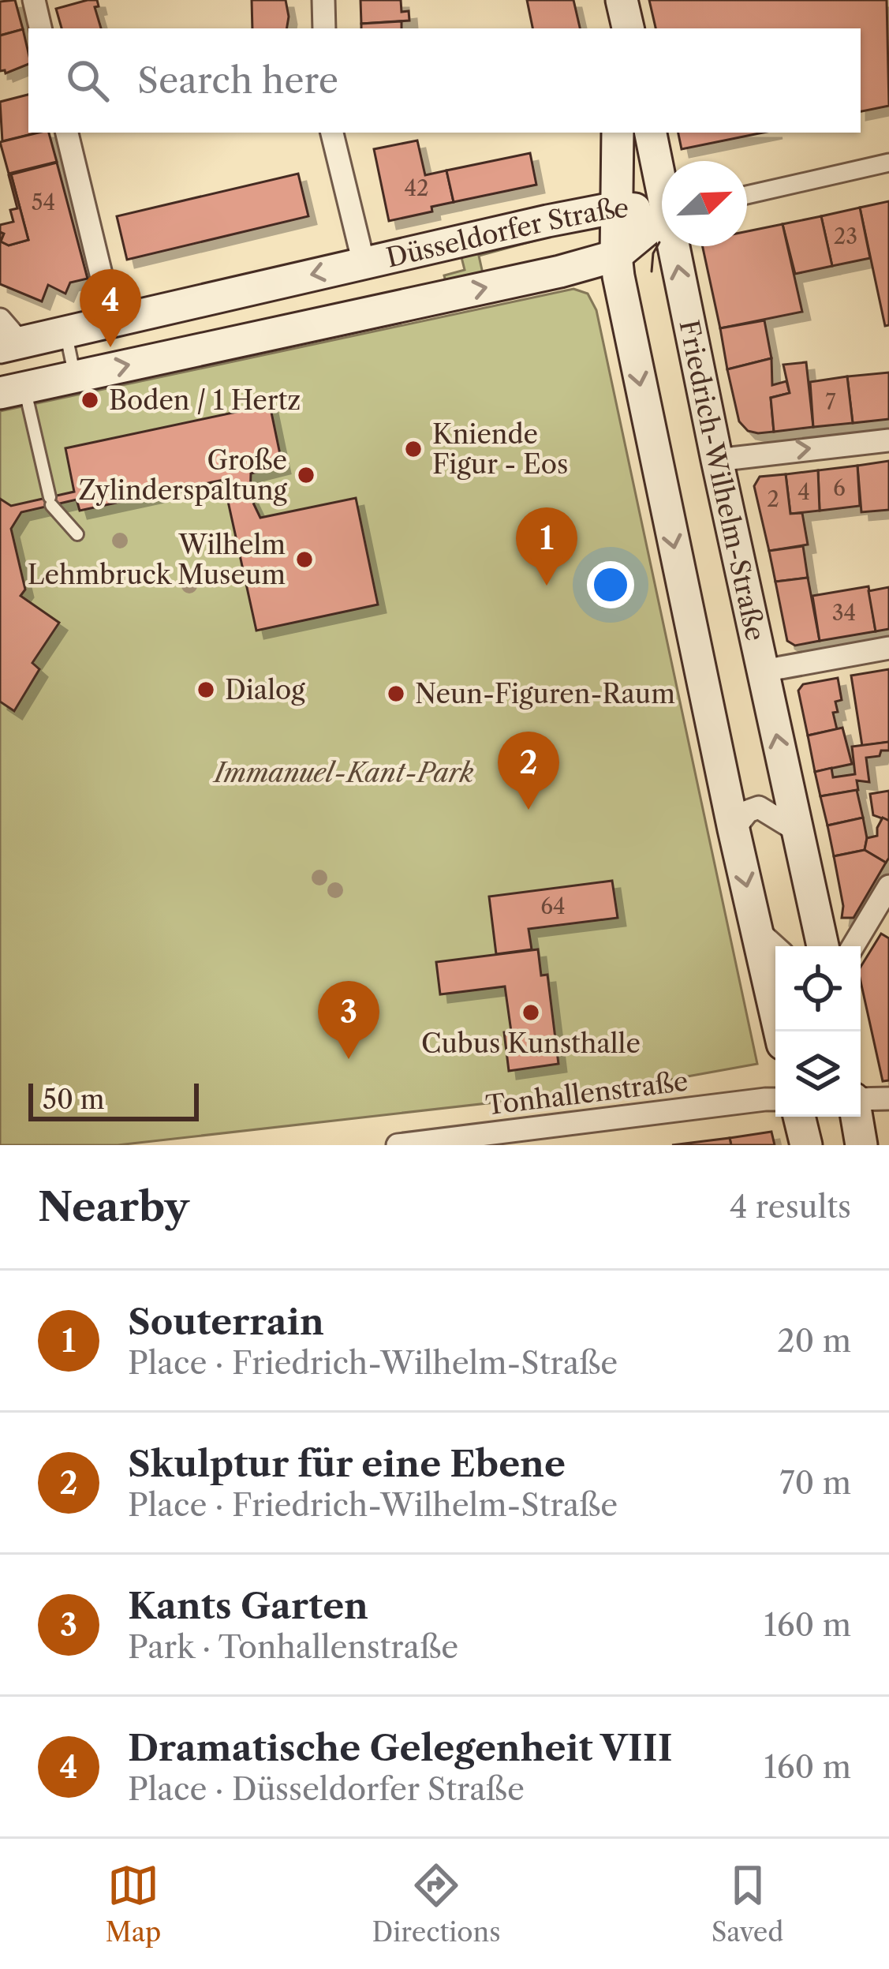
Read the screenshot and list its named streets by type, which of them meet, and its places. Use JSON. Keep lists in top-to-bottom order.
{
  "streets": {
    "main road": ["Düsseldorfer Straße", "Friedrich-Wilhelm-Straße"],
    "street": ["Tonhallenstraße"]
  },
  "parks": ["Immanuel-Kant-Park"],
  "places": [
    "Boden / 1 Hertz",
    "Kniende Figur - Eos",
    "Große Zylinderspaltung",
    "Wilhelm Lehmbruck Museum",
    "Dialog",
    "Neun-Figuren-Raum",
    "Cubus Kunsthalle"
  ],
  "house_numbers": [
    "42",
    "54",
    "23",
    "7",
    "6",
    "4",
    "2",
    "34",
    "64"
  ],
  "scale_bar": "50 m",
  "north": "top right",
  "page": {
    "search": "Search here",
    "pins": [
      "4",
      "1",
      "2",
      "3"
    ],
    "scale": "50 m",
    "heading": ["Nearby", "4 results"],
    "list": [
      {
        "mark": "1",
        "name": "Souterrain",
        "note": "Place · Friedrich-Wilhelm-Straße",
        "value": "20 m"
      },
      {
        "mark": "2",
        "name": "Skulptur für eine Ebene",
        "note": "Place · Friedrich-Wilhelm-Straße",
        "value": "70 m"
      },
      {
        "mark": "3",
        "name": "Kants Garten",
        "note": "Park · Tonhallenstraße",
        "value": "160 m"
      },
      {
        "mark": "4",
        "name": "Dramatische Gelegenheit VIII",
        "note": "Place · Düsseldorfer Straße",
        "value": "160 m"
      }
    ],
    "nav": ["Map", "Directions", "Saved"]
  }
}
